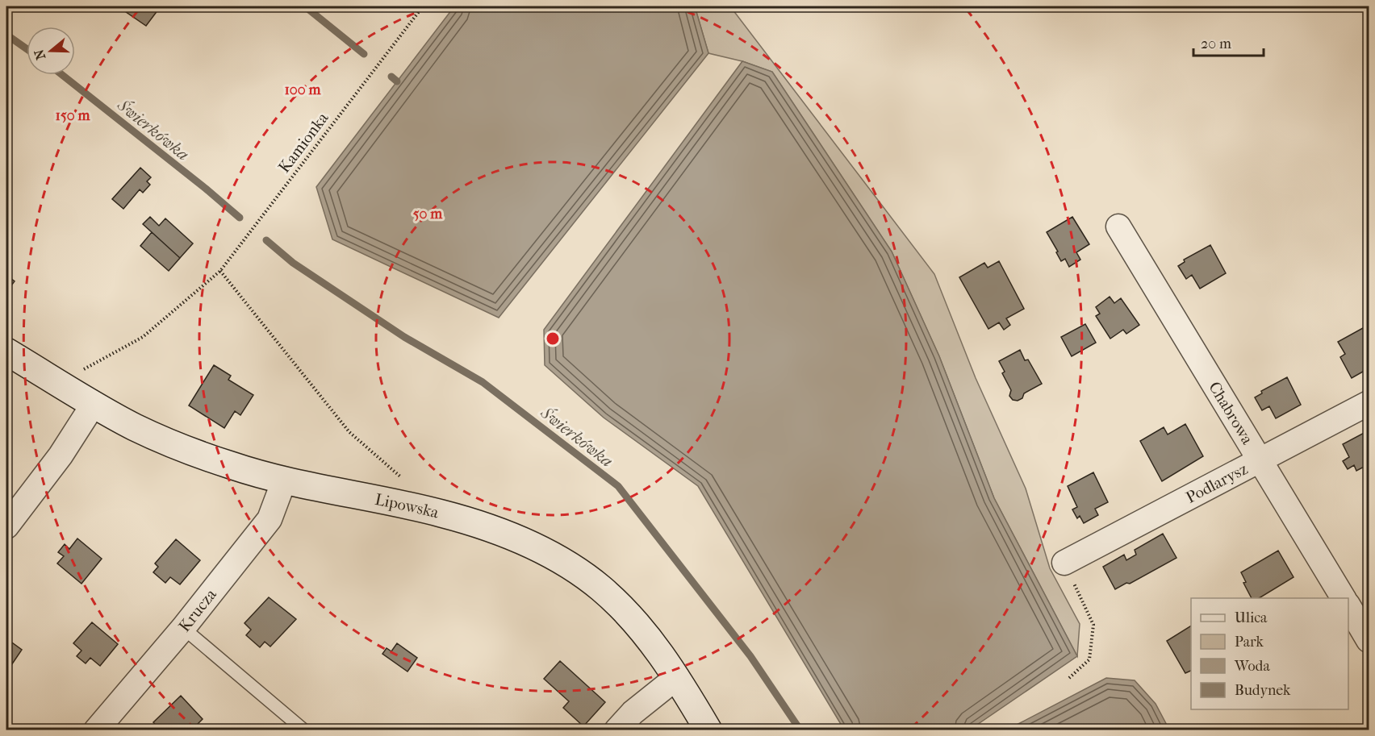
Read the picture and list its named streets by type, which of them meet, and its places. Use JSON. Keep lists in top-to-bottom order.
{
  "streets": {
    "street": [
      "Chabrowa",
      "Podlarysz",
      "Lipowska",
      "Krucza"
    ],
    "path": ["Kamionka"]
  },
  "crossings": [
    ["Kamionka", "Lipowska"],
    ["Chabrowa", "Podlarysz"],
    ["Lipowska", "Krucza"]
  ],
  "water": ["Świerkówka"],
  "legend": [
    "Ulica",
    "Park",
    "Woda",
    "Budynek"
  ],
  "scale_bar": "20 m",
  "north": "left",
  "rings": ["100 m", "150 m", "50 m"]
}
